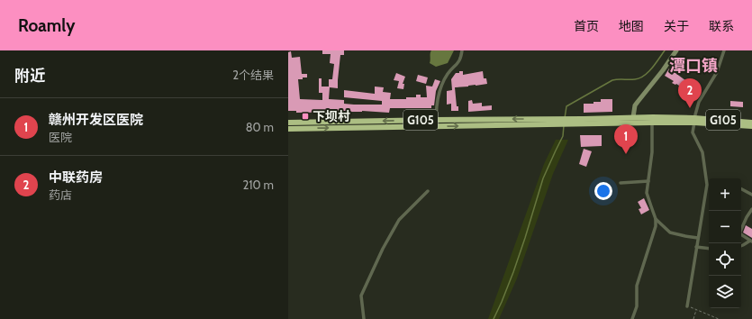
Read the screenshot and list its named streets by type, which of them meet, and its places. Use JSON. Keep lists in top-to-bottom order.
{
  "streets": {
    "highway": ["G105"]
  },
  "districts": ["潭口镇"],
  "places": {
    "transit": ["下坝村"]
  },
  "page": {
    "header": "Roamly",
    "nav": [
      "首页",
      "地图",
      "关于",
      "联系"
    ],
    "heading": ["附近", "2个结果"],
    "pins": ["2", "1"],
    "list": [
      {
        "mark": "1",
        "name": "赣州开发区医院",
        "note": "医院",
        "value": "80 m"
      },
      {
        "mark": "2",
        "name": "中联药房",
        "note": "药店",
        "value": "210 m"
      }
    ],
    "map_buttons": ["+", "−"]
  }
}
